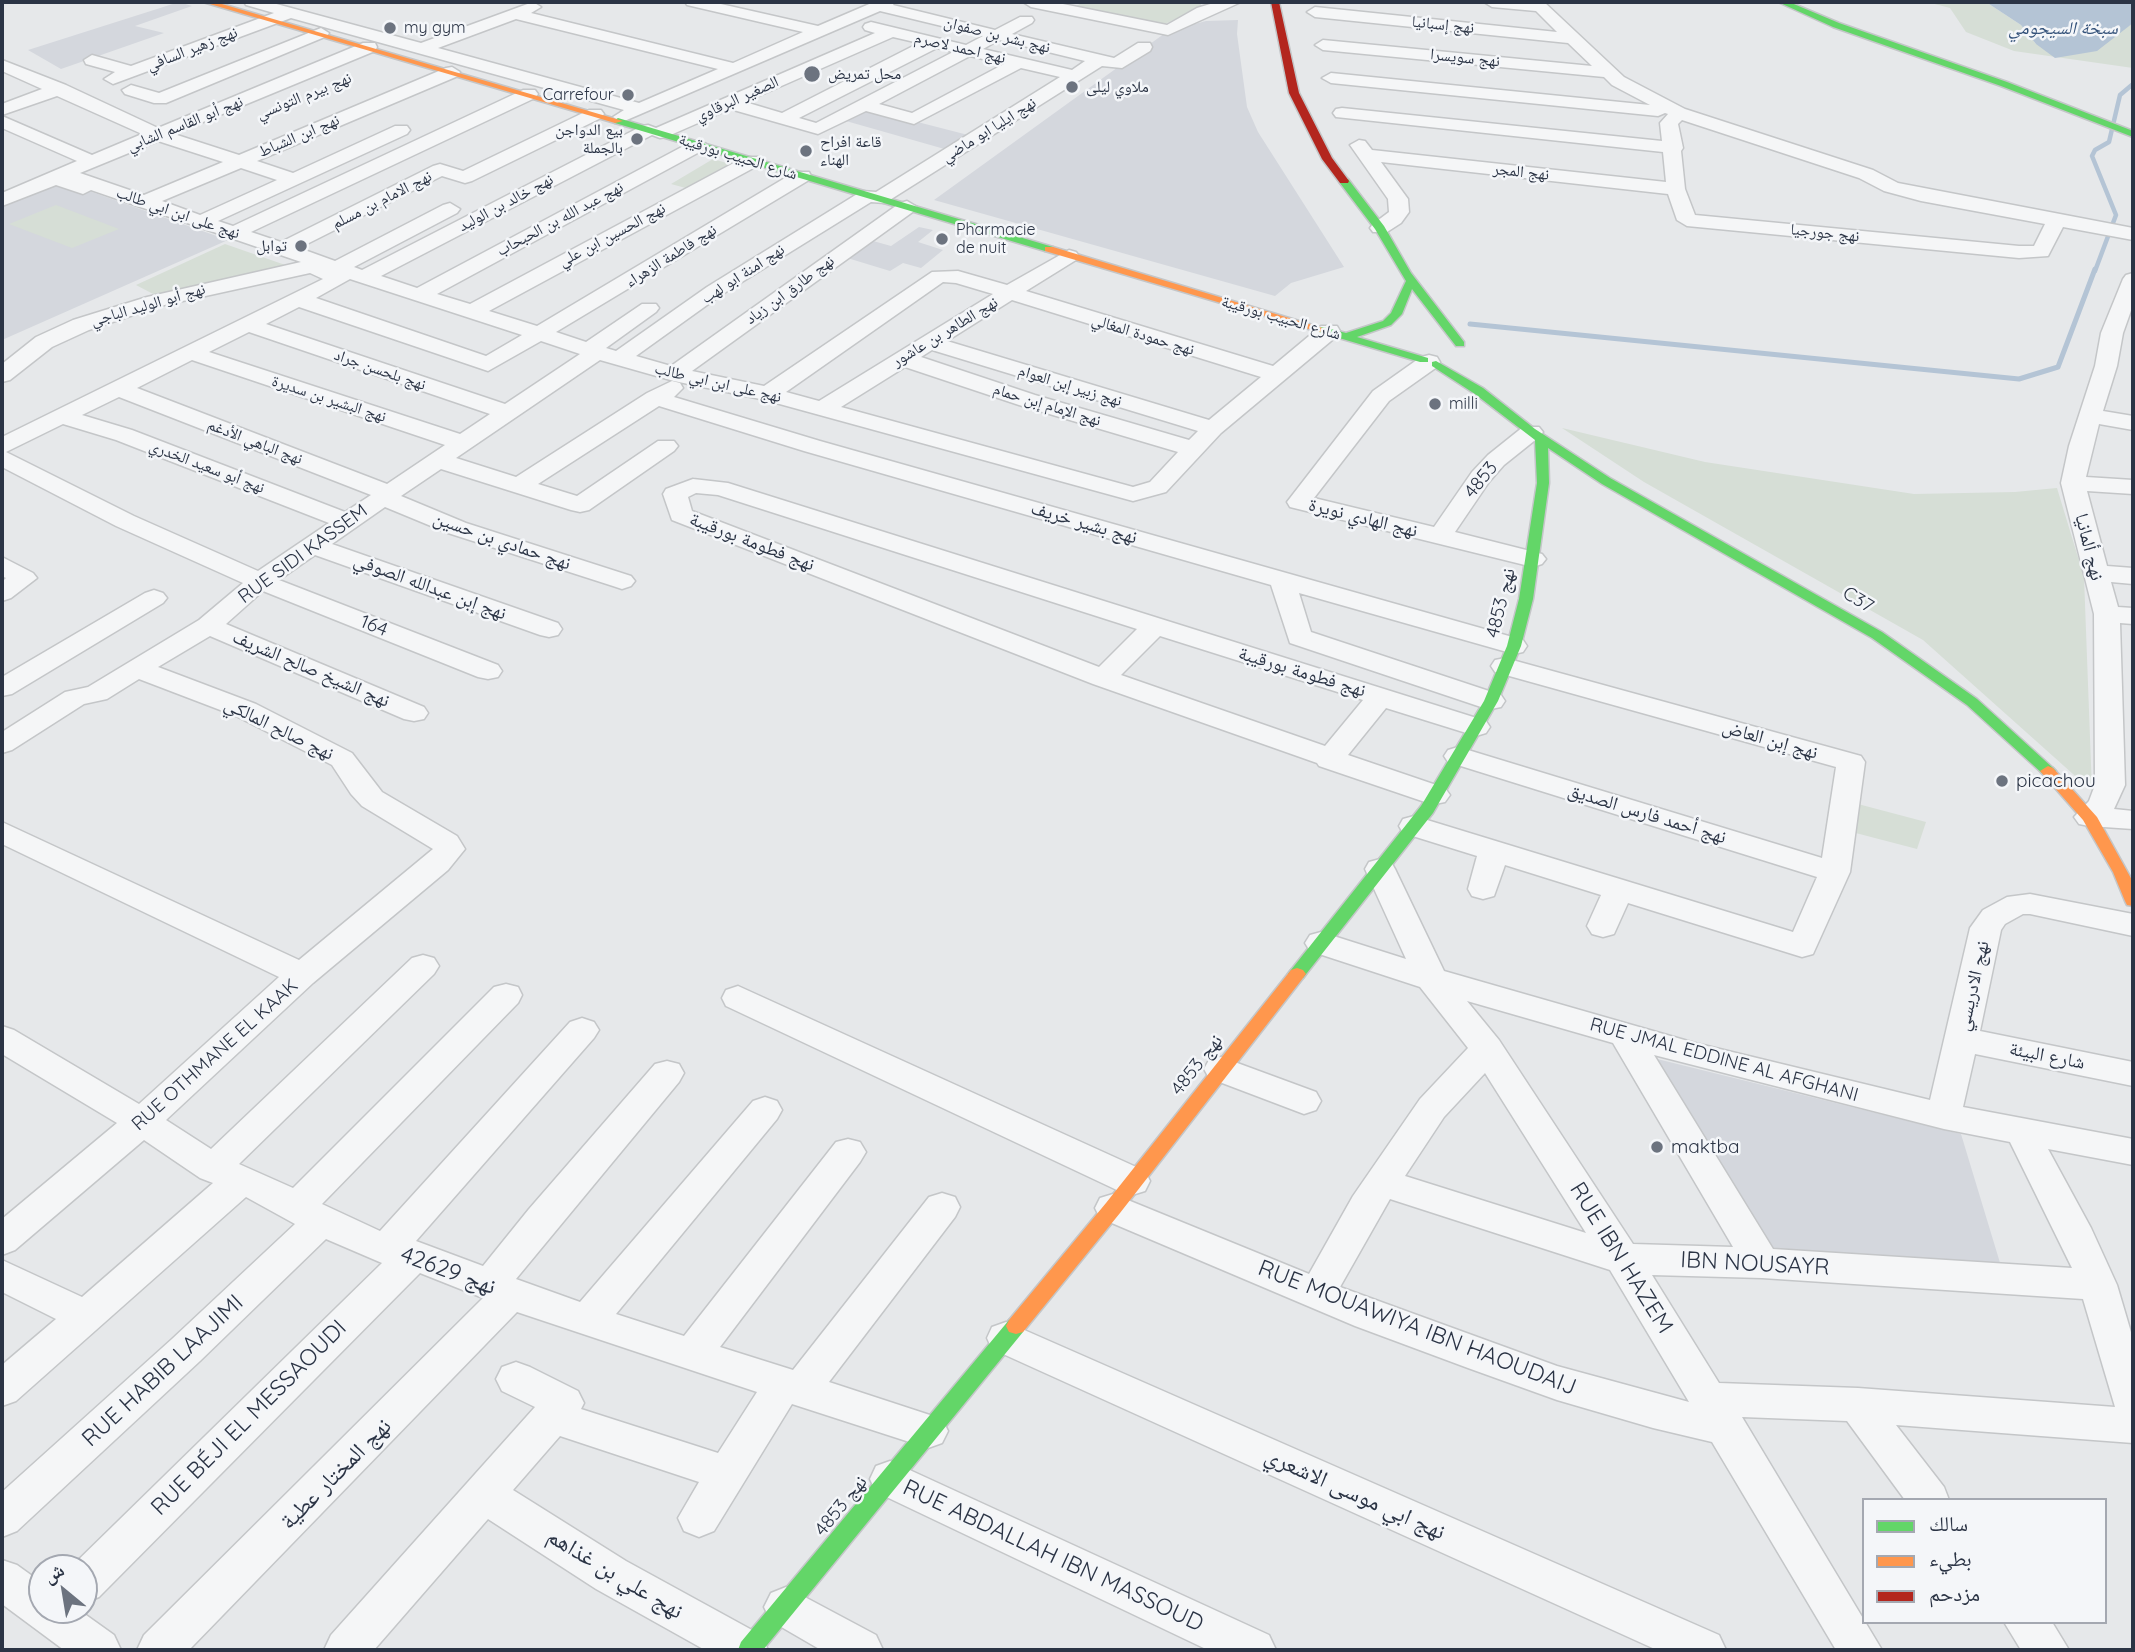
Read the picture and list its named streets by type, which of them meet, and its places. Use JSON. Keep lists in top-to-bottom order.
{
  "streets": {
    "main road": ["شارع الحبيب بورقيبة", "C37", "نهج 4853"],
    "street": [
      "نهج إسبانيا",
      "نهج بشر بن صفوان",
      "نهج احمد لاصرم",
      "نهج زهير السافي",
      "نهج سويسرا",
      "نهج بيرم التونسي",
      "الصغير البرقاوي",
      "نهج أبو القاسم الشابي",
      "نهج ايليا ابو ماضي",
      "نهج ابن الشباط",
      "نهج المجر",
      "نهج الامام بن مسلم",
      "نهج خالد بن الوليد",
      "نهج على ابن ابي طالب",
      "نهج عبد الله بن الحبحاب",
      "نهج جورجيا",
      "نهج الحسين ابن علي",
      "نهج فاطمة الزهراء",
      "نهج امنة ابو لهب",
      "نهج طارق ابن زياد",
      "نهج أبو الوليد الباجي",
      "نهج الطاهر بن عاشور",
      "نهج حمودة المغالي",
      "نهج بلحسن جراد",
      "نهج زبير إبن العوام",
      "نهج البشير بن سديرة",
      "نهج الإمام إبن حمام",
      "نهج الباهي الأدغم",
      "نهج أبو سعيد الخدري",
      "4853",
      "نهج الهادي نويرة",
      "نهج بشير خريف",
      "نهج حمادي بن حسين",
      "نهج فطومة بورقيبة",
      "نهج ألمانيا",
      "RUE SIDI KASSEM",
      "نهج إبن عبدالله الصوفي",
      "164",
      "نهج الشيخ صالح الشريف",
      "نهج صالح المالكي",
      "نهج إبن العاض",
      "نهج أحمد فارس الصديق",
      "نهج الادريسي",
      "RUE OTHMANE EL KAAK",
      "شارع البيئة",
      "RUE JMAL EDDINE AL AFGHANI",
      "RUE IBN HAZEM",
      "IBN NOUSAYR",
      "نهج 42629",
      "RUE MOUAWIYA IBN HAOUDAIJ",
      "RUE HABIB LAAJIMI",
      "RUE BÉJI EL MESSAOUDI",
      "نهج المختار عطية",
      "نهج ابي موسى الاشعري",
      "RUE ABDALLAH IBN MASSOUD",
      "نهج علي بن غذاهم"
    ]
  },
  "crossings": [
    ["نهج بشر بن صفوان", "نهج ايليا ابو ماضي"],
    ["نهج احمد لاصرم", "الصغير البرقاوي"],
    ["نهج احمد لاصرم", "نهج ايليا ابو ماضي"],
    ["نهج زهير السافي", "شارع الحبيب بورقيبة"],
    ["نهج بيرم التونسي", "شارع الحبيب بورقيبة"],
    ["الصغير البرقاوي", "شارع الحبيب بورقيبة"],
    ["الصغير البرقاوي", "نهج خالد بن الوليد"],
    ["نهج أبو القاسم الشابي", "شارع الحبيب بورقيبة"],
    ["نهج أبو القاسم الشابي", "نهج على ابن ابي طالب"],
    ["نهج ايليا ابو ماضي", "شارع الحبيب بورقيبة"],
    ["نهج ايليا ابو ماضي", "نهج امنة ابو لهب"],
    ["نهج ابن الشباط", "شارع الحبيب بورقيبة"],
    ["نهج ابن الشباط", "نهج على ابن ابي طالب"],
    ["شارع الحبيب بورقيبة", "نهج الامام بن مسلم"],
    ["شارع الحبيب بورقيبة", "نهج خالد بن الوليد"],
    ["شارع الحبيب بورقيبة", "نهج على ابن ابي طالب"],
    ["شارع الحبيب بورقيبة", "نهج عبد الله بن الحبحاب"],
    ["شارع الحبيب بورقيبة", "نهج الحسين ابن علي"],
    ["شارع الحبيب بورقيبة", "نهج فاطمة الزهراء"],
    ["شارع الحبيب بورقيبة", "نهج امنة ابو لهب"],
    ["شارع الحبيب بورقيبة", "نهج طارق ابن زياد"],
    ["شارع الحبيب بورقيبة", "نهج الطاهر بن عاشور"],
    ["شارع الحبيب بورقيبة", "نهج الهادي نويرة"],
    ["نهج المجر", "نهج جورجيا"],
    ["نهج الامام بن مسلم", "نهج على ابن ابي طالب"],
    ["نهج خالد بن الوليد", "نهج على ابن ابي طالب"],
    ["نهج على ابن ابي طالب", "نهج عبد الله بن الحبحاب"],
    ["نهج على ابن ابي طالب", "نهج الحسين ابن علي"],
    ["نهج على ابن ابي طالب", "نهج فاطمة الزهراء"],
    ["نهج على ابن ابي طالب", "نهج امنة ابو لهب"],
    ["نهج على ابن ابي طالب", "نهج طارق ابن زياد"],
    ["نهج على ابن ابي طالب", "نهج الطاهر بن عاشور"],
    ["نهج على ابن ابي طالب", "نهج حمودة المغالي"],
    ["نهج على ابن ابي طالب", "نهج زبير إبن العوام"],
    ["نهج على ابن ابي طالب", "نهج الإمام إبن حمام"],
    ["نهج على ابن ابي طالب", "RUE SIDI KASSEM"],
    ["نهج امنة ابو لهب", "RUE SIDI KASSEM"],
    ["نهج طارق ابن زياد", "نهج بشير خريف"],
    ["نهج الطاهر بن عاشور", "نهج حمودة المغالي"],
    ["نهج الطاهر بن عاشور", "نهج زبير إبن العوام"],
    ["نهج الطاهر بن عاشور", "نهج الإمام إبن حمام"],
    ["نهج بلحسن جراد", "RUE SIDI KASSEM"],
    ["نهج البشير بن سديرة", "RUE SIDI KASSEM"],
    ["نهج الباهي الأدغم", "نهج حمادي بن حسين"],
    ["نهج الباهي الأدغم", "RUE SIDI KASSEM"],
    ["نهج أبو سعيد الخدري", "RUE SIDI KASSEM"],
    ["4853", "نهج الهادي نويرة"],
    ["4853", "C37"],
    ["4853", "نهج 4853"],
    ["نهج الهادي نويرة", "نهج 4853"],
    ["نهج بشير خريف", "نهج 4853"],
    ["نهج بشير خريف", "نهج إبن العاض"],
    ["نهج حمادي بن حسين", "RUE SIDI KASSEM"],
    ["نهج فطومة بورقيبة", "نهج 4853"],
    ["نهج ألمانيا", "C37"],
    ["RUE SIDI KASSEM", "نهج إبن عبدالله الصوفي"],
    ["RUE SIDI KASSEM", "164"],
    ["RUE SIDI KASSEM", "نهج الشيخ صالح الشريف"],
    ["RUE SIDI KASSEM", "نهج صالح المالكي"],
    ["C37", "نهج 4853"],
    ["نهج 4853", "نهج إبن العاض"],
    ["نهج 4853", "نهج أحمد فارس الصديق"],
    ["نهج 4853", "RUE JMAL EDDINE AL AFGHANI"],
    ["نهج 4853", "RUE IBN HAZEM"],
    ["نهج 4853", "نهج 42629"],
    ["نهج 4853", "RUE MOUAWIYA IBN HAOUDAIJ"],
    ["نهج 4853", "نهج ابي موسى الاشعري"],
    ["نهج 4853", "RUE ABDALLAH IBN MASSOUD"],
    ["نهج 4853", "نهج علي بن غذاهم"],
    ["نهج صالح المالكي", "RUE OTHMANE EL KAAK"],
    ["نهج إبن العاض", "نهج أحمد فارس الصديق"],
    ["نهج الادريسي", "شارع البيئة"],
    ["نهج الادريسي", "RUE JMAL EDDINE AL AFGHANI"],
    ["RUE OTHMANE EL KAAK", "نهج 42629"],
    ["RUE JMAL EDDINE AL AFGHANI", "RUE IBN HAZEM"],
    ["RUE IBN HAZEM", "IBN NOUSAYR"],
    ["RUE IBN HAZEM", "RUE MOUAWIYA IBN HAOUDAIJ"],
    ["نهج 42629", "RUE HABIB LAAJIMI"],
    ["نهج 42629", "RUE BÉJI EL MESSAOUDI"],
    ["نهج 42629", "نهج المختار عطية"]
  ],
  "water": ["سبخة السيجومي"],
  "places": [
    "my gym",
    "محل تمريض",
    "ملاوي ليلى",
    "Carrefour",
    "بيع الدواجن بالجملة",
    "قاعة افراح الهناء",
    "Pharmacie de nuit",
    "توابل",
    "milli",
    "picachou",
    "maktba"
  ],
  "legend": ["سالك", "بطيء", "مزدحم"],
  "north": "top left"
}
